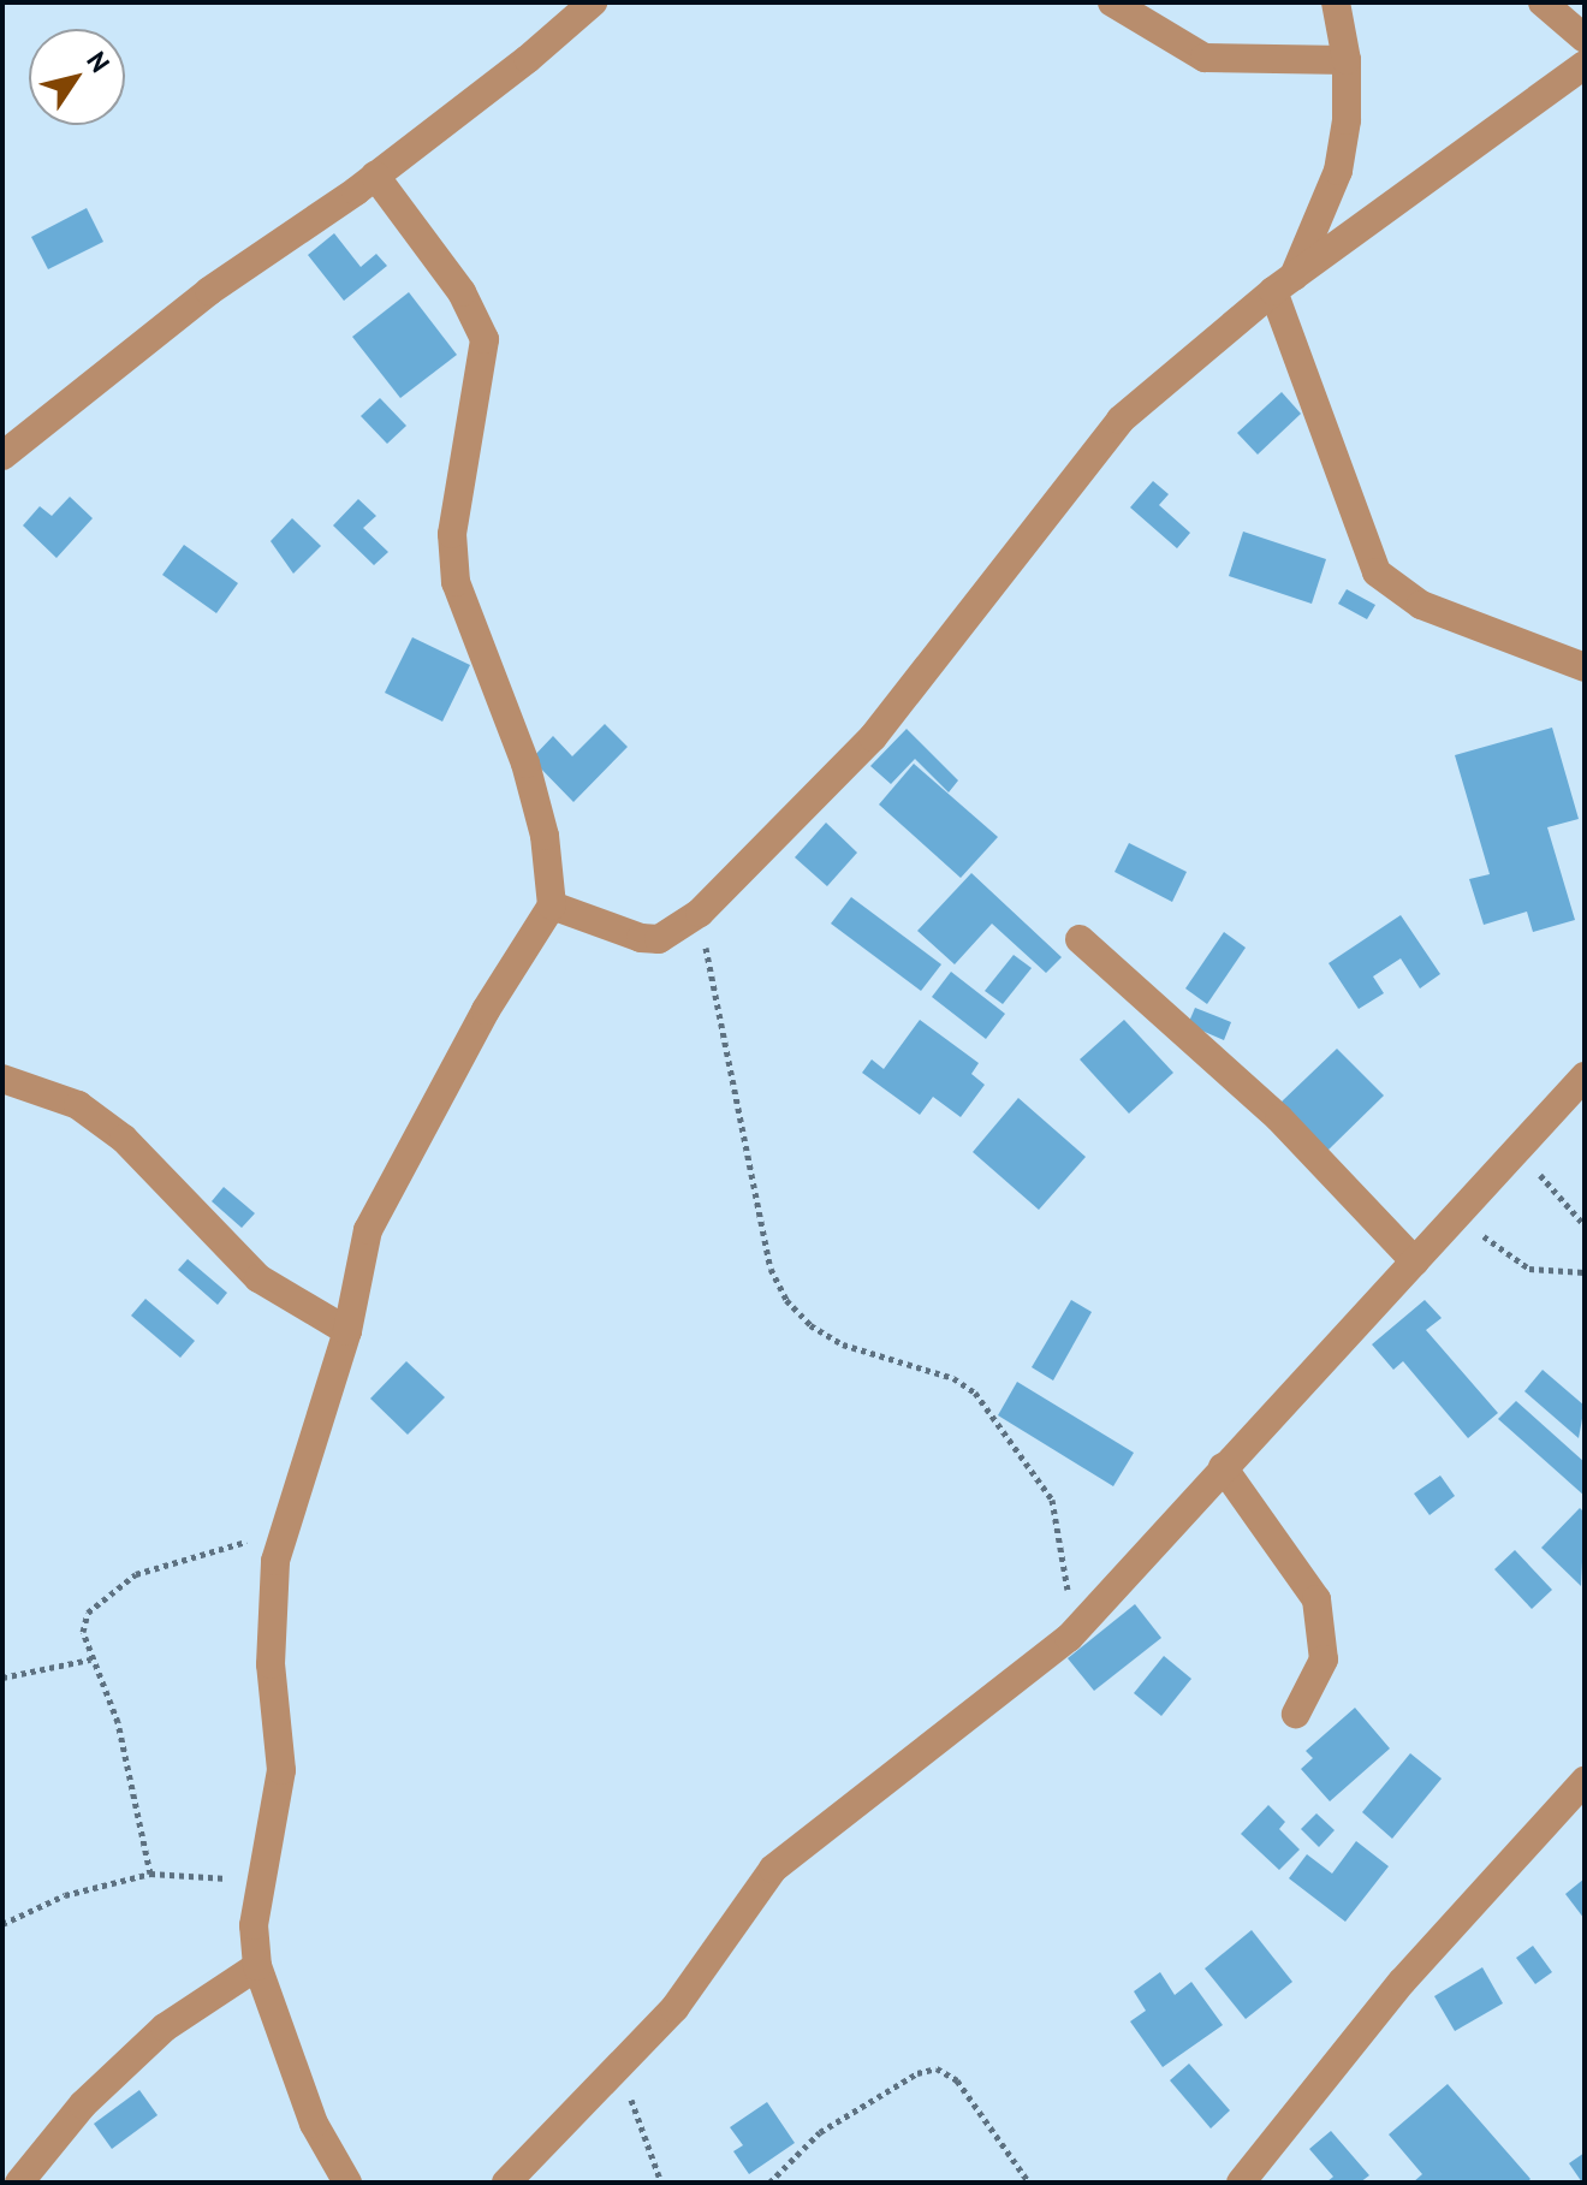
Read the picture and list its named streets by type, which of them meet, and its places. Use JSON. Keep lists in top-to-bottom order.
{
  "north": "top right"
}
